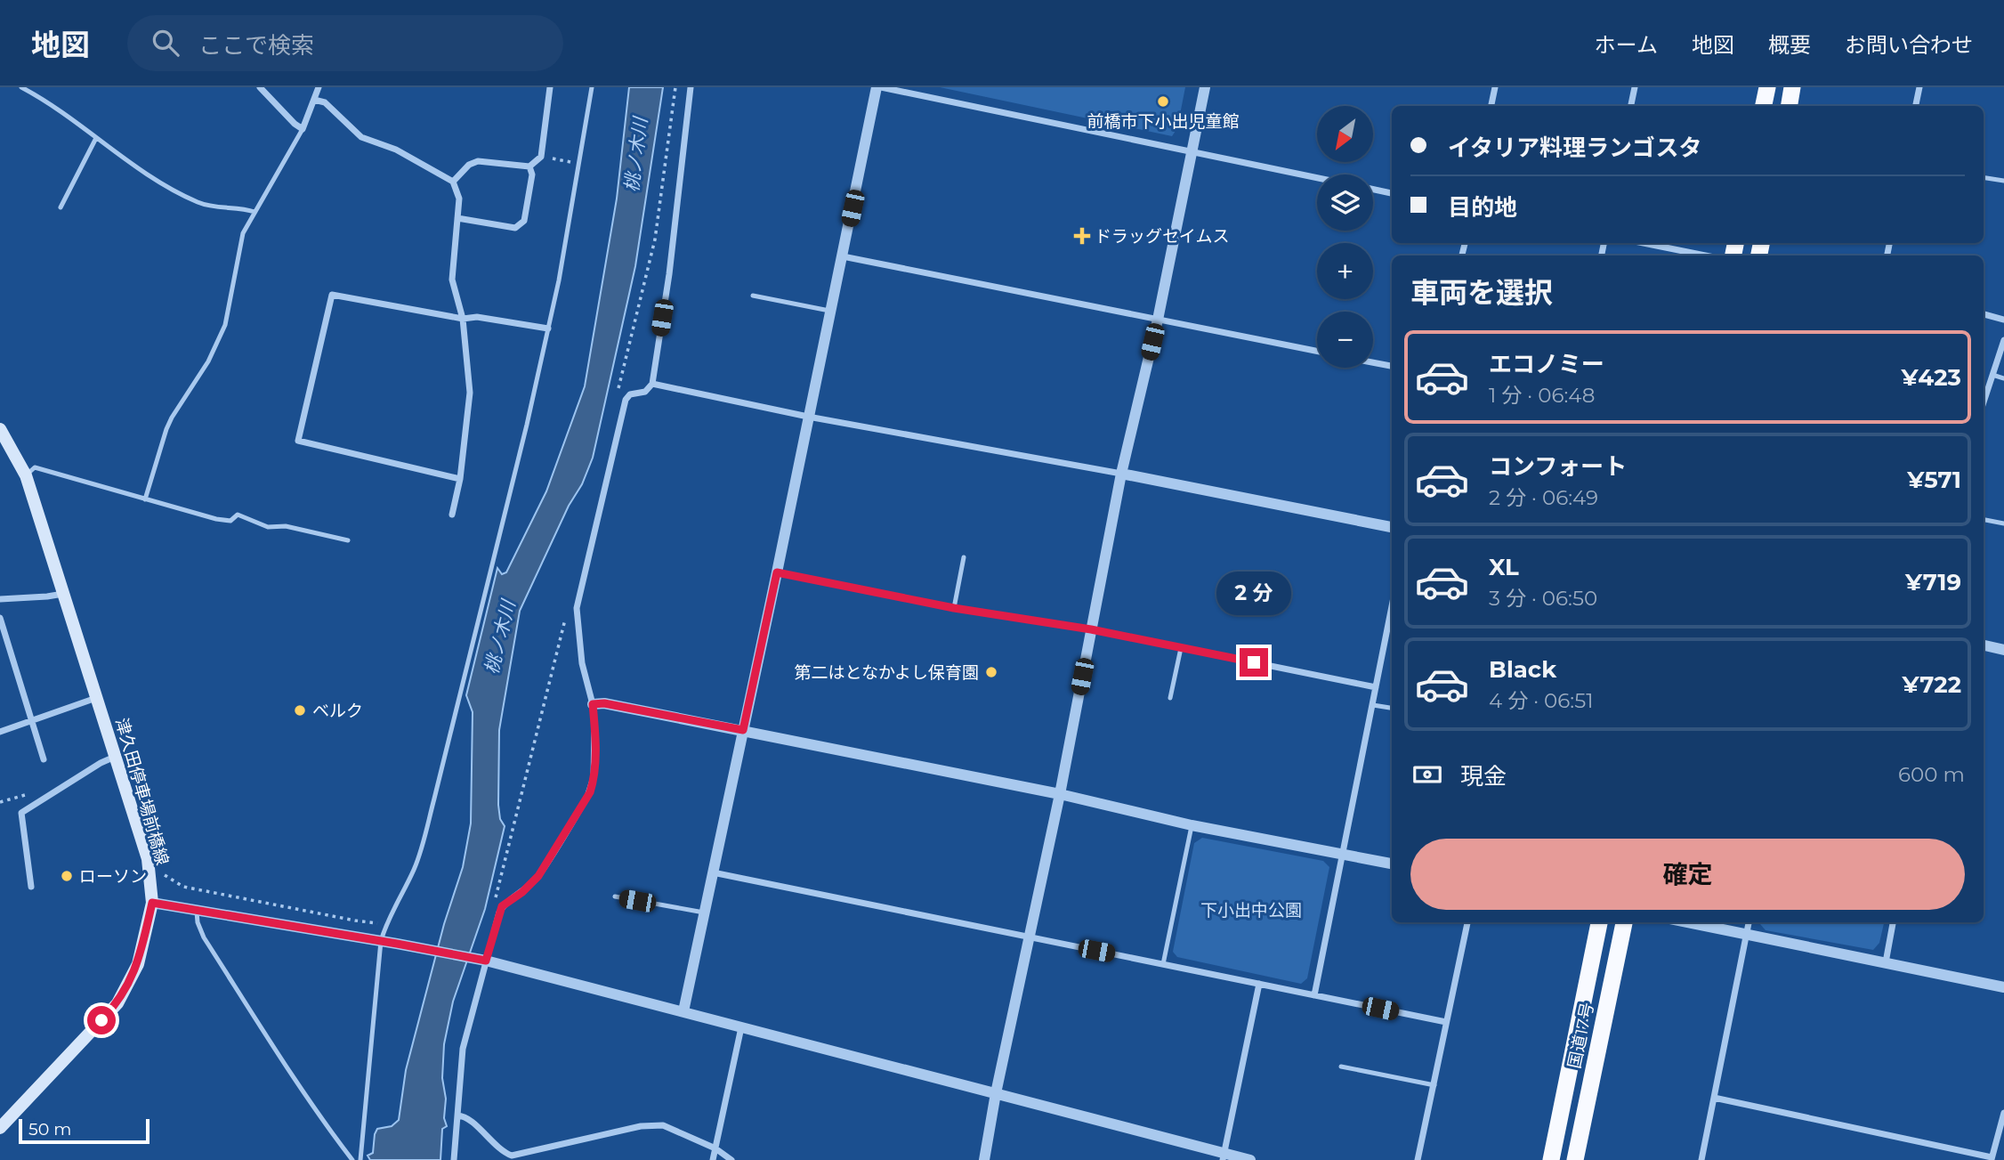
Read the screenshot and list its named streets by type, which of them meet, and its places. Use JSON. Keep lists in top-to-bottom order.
{
  "streets": {
    "highway": ["国道17号"],
    "main road": ["津久田停車場前橋線"]
  },
  "water": ["桃ノ木川"],
  "parks": ["下小出中公園"],
  "places": {
    "other": [
      "前橋市下小出児童館",
      "第二はとなかよし保育園",
      "ベルク",
      "ローソン"
    ],
    "health": ["ドラッグセイムス"]
  },
  "scale_bar": "50 m",
  "north": "bottom left",
  "page": {
    "header": "地図",
    "search": "ここで検索",
    "nav": [
      "ホーム",
      "地図",
      "概要",
      "お問い合わせ"
    ],
    "map_buttons": ["+", "−"],
    "banner": ["イタリア料理ランゴスタ", "目的地"],
    "heading": "車両を選択",
    "list": [
      {
        "name": "エコノミー",
        "note": "1 分 · 06:48",
        "value": "¥423"
      },
      {
        "name": "コンフォート",
        "note": "2 分 · 06:49",
        "value": "¥571"
      },
      {
        "name": "XL",
        "note": "3 分 · 06:50",
        "value": "¥719"
      },
      {
        "name": "Black",
        "note": "4 分 · 06:51",
        "value": "¥722"
      }
    ],
    "bubble": "2 分",
    "pay": ["現金", "600 m"],
    "buttons": "確定",
    "scale": "50 m"
  }
}
